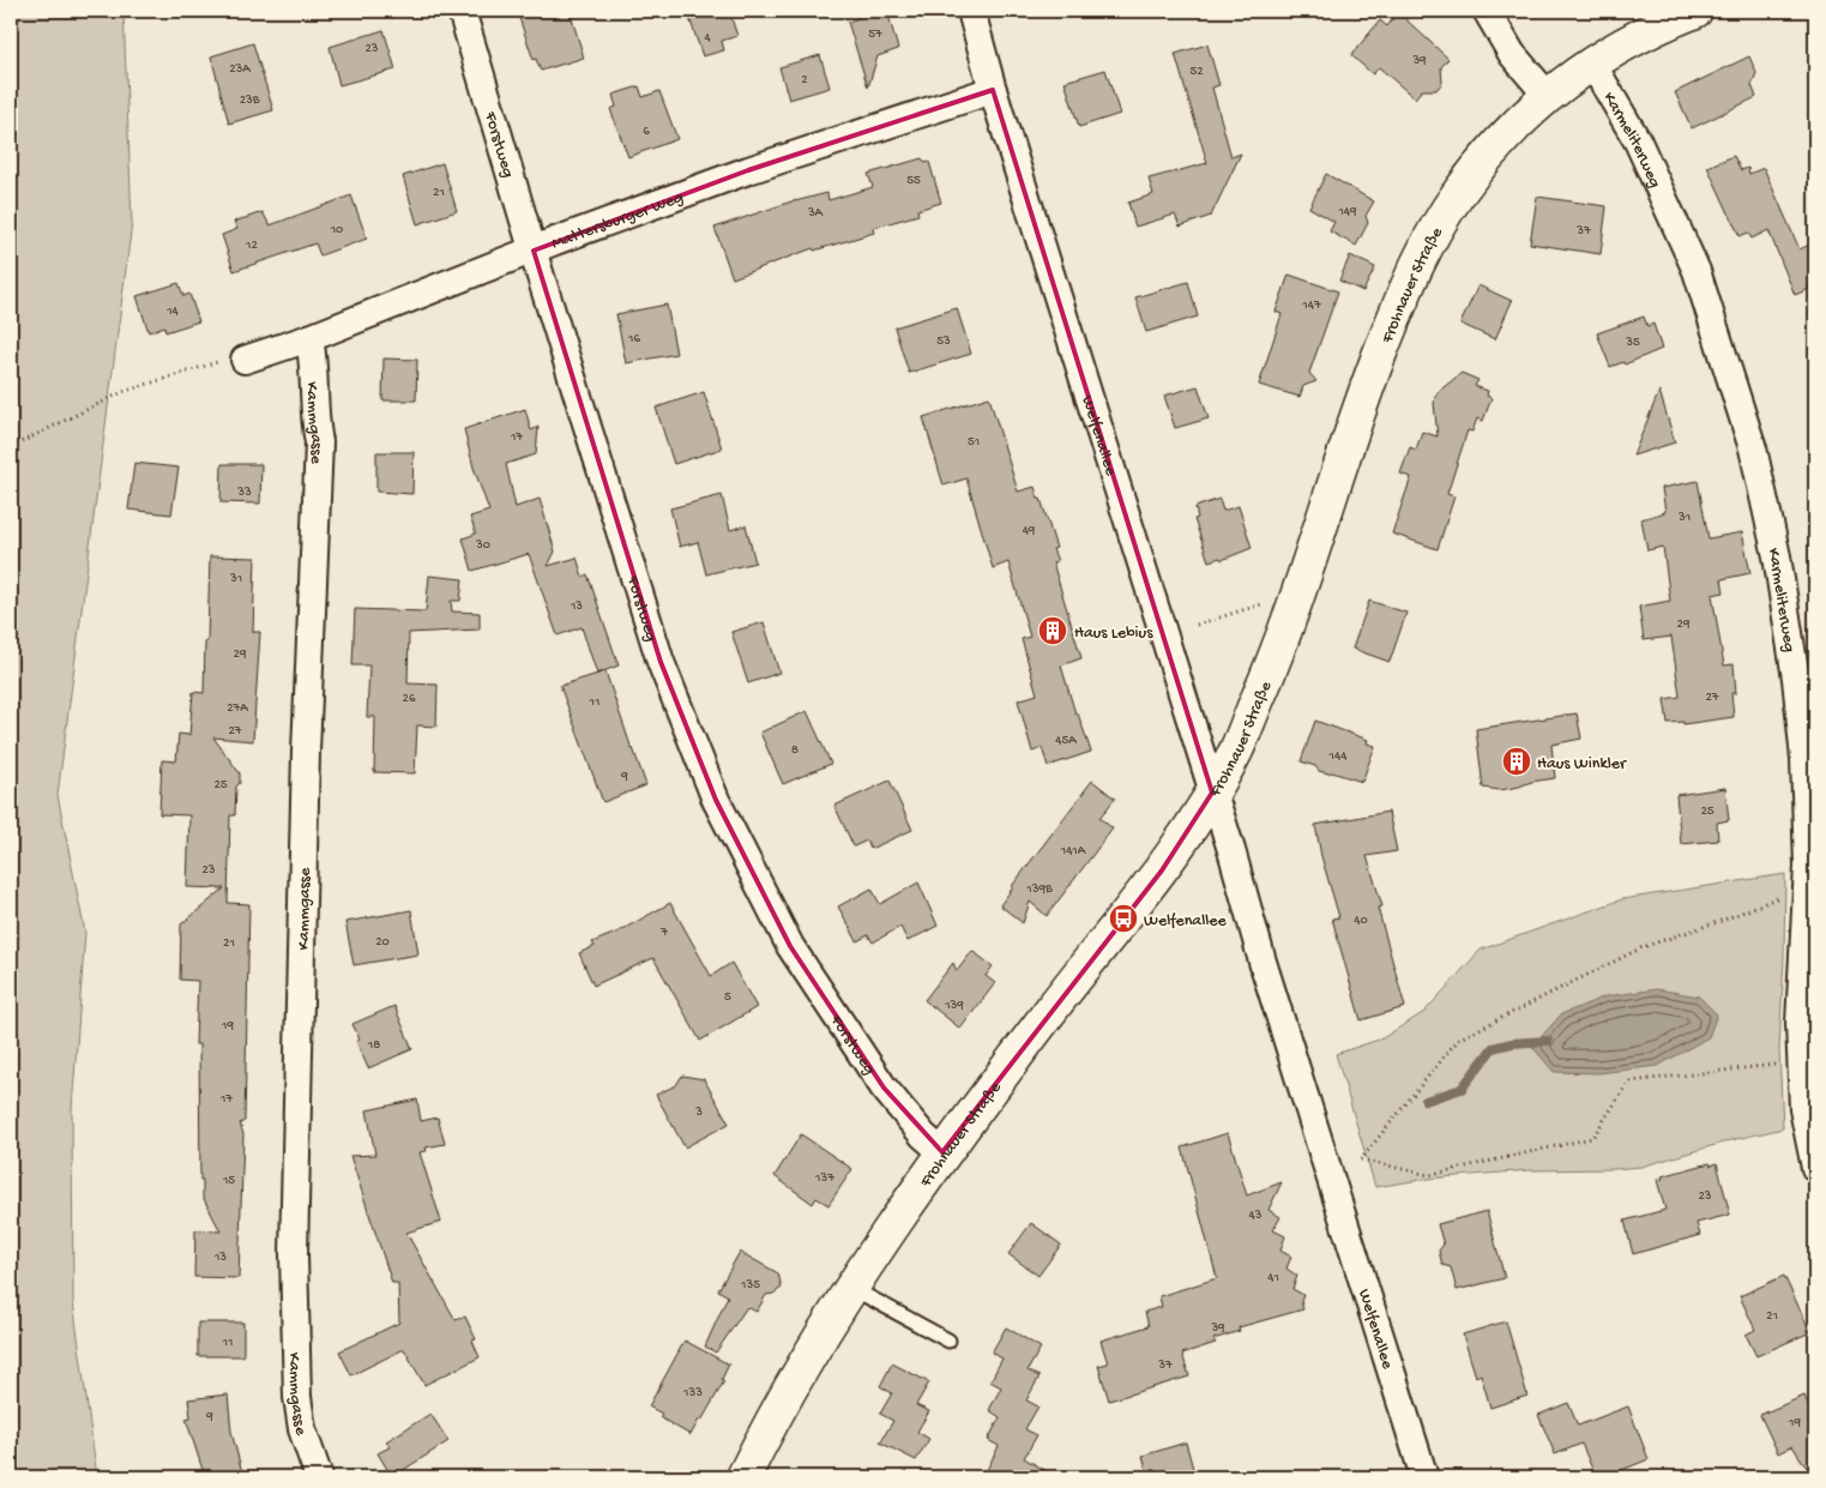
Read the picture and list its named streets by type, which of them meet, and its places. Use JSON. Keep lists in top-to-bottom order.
{
  "streets": {
    "street": [
      "Karmeliterweg",
      "Forstweg",
      "Mattersburger Weg",
      "Frohnauer Straße",
      "Kammgasse",
      "Welfenallee"
    ]
  },
  "crossings": [
    ["Karmeliterweg", "Frohnauer Straße"],
    ["Forstweg", "Mattersburger Weg"],
    ["Forstweg", "Frohnauer Straße"],
    ["Mattersburger Weg", "Kammgasse"],
    ["Mattersburger Weg", "Welfenallee"],
    ["Frohnauer Straße", "Welfenallee"]
  ],
  "places": {
    "building": ["Haus Lebius", "Haus Winkler"],
    "bus stop": ["Welfenallee"]
  },
  "house_numbers": [
    "57",
    "4",
    "23",
    "39",
    "23A",
    "52",
    "2",
    "23B",
    "6",
    "55",
    "21",
    "149",
    "3A",
    "10",
    "37",
    "12",
    "147",
    "14",
    "16",
    "53",
    "35",
    "17",
    "51",
    "33",
    "31",
    "49",
    "30",
    "31",
    "13",
    "29",
    "29",
    "27",
    "26",
    "11",
    "27A",
    "27",
    "45A",
    "8",
    "144",
    "9",
    "25",
    "25",
    "141A",
    "23",
    "139B",
    "40",
    "7",
    "20",
    "21",
    "5",
    "139",
    "19",
    "18",
    "17",
    "3",
    "137",
    "15",
    "23",
    "43",
    "13",
    "41",
    "135",
    "21",
    "39",
    "11",
    "37",
    "133",
    "9",
    "19"
  ]
}
